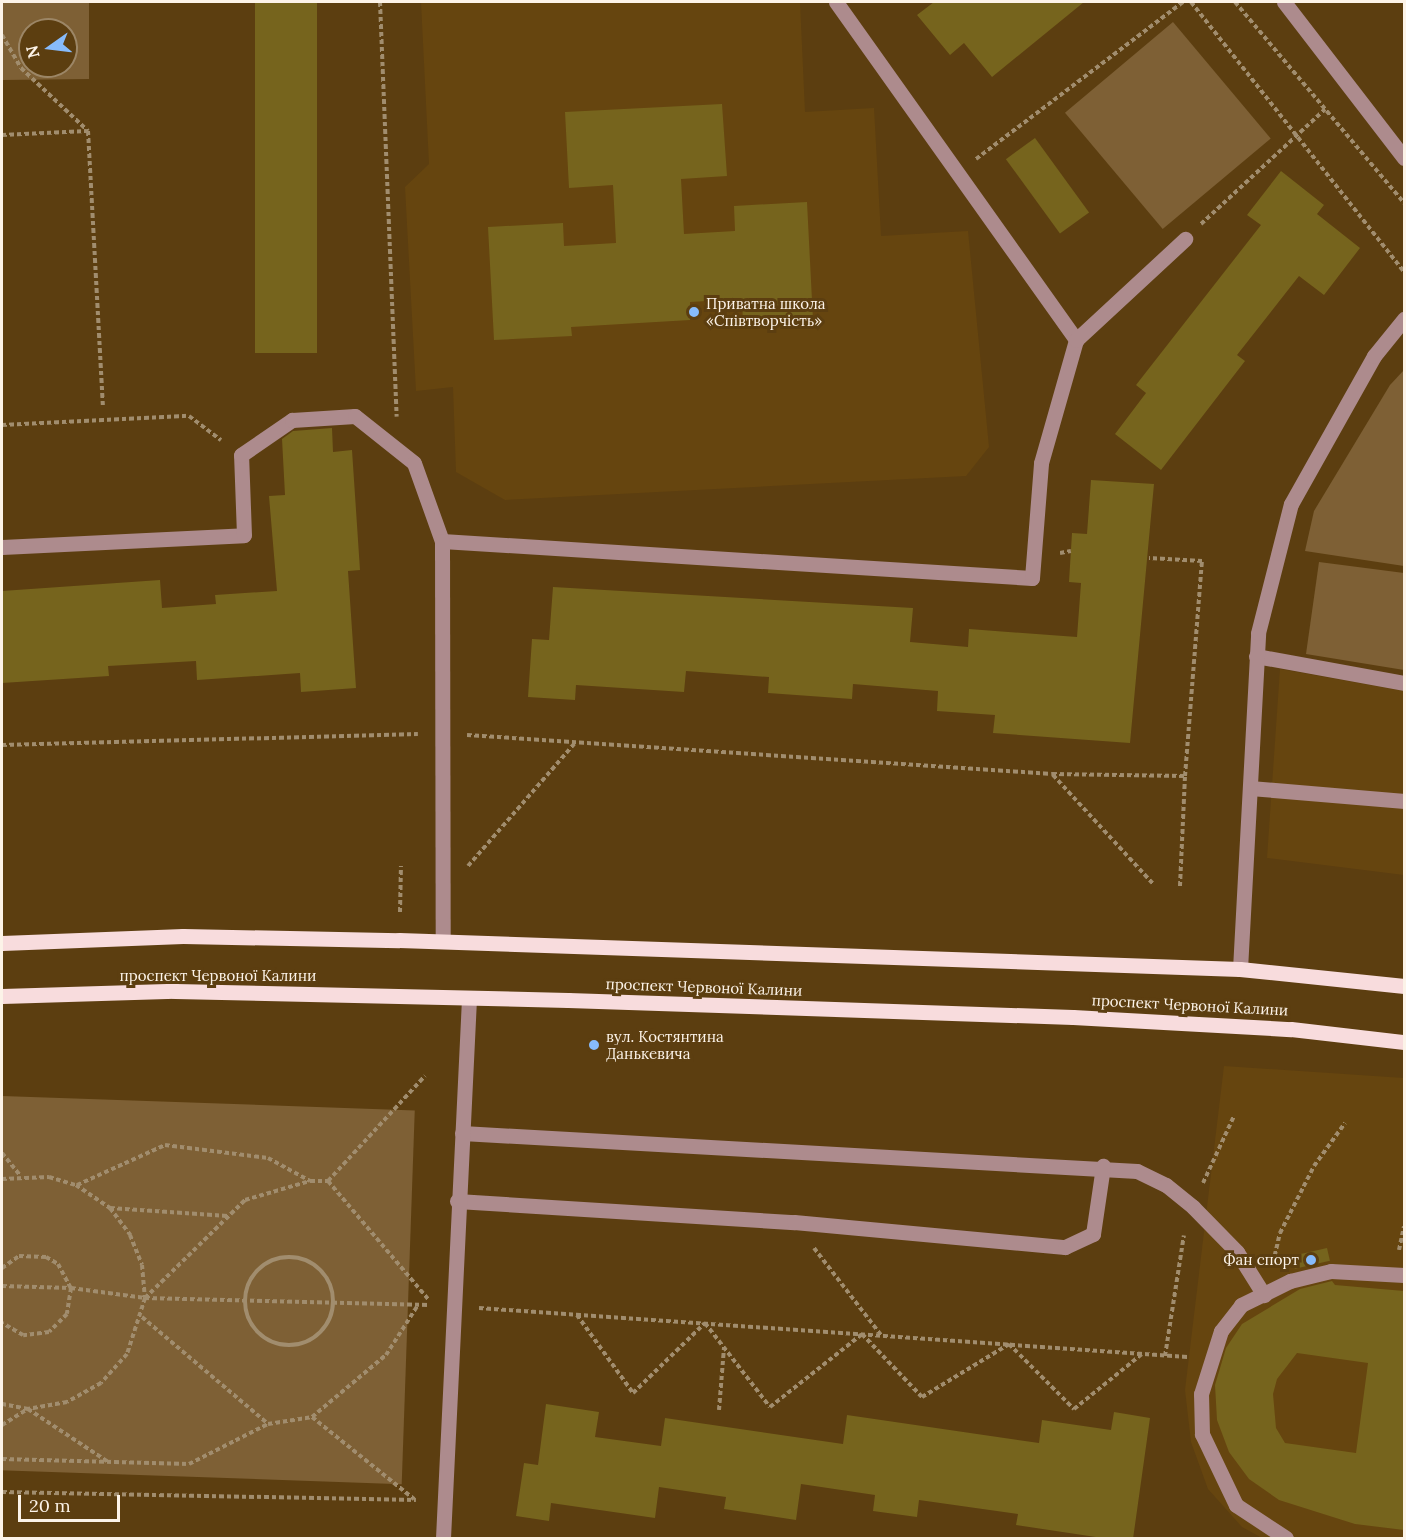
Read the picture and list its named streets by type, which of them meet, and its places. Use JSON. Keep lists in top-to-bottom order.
{
  "streets": {
    "main road": ["проспект Червоної Калини"]
  },
  "places": ["Приватна школа «Співтворчість»", "вул. Костянтина Данькевича", "Фан спорт"],
  "scale_bar": "20 m",
  "north": "left"
}
